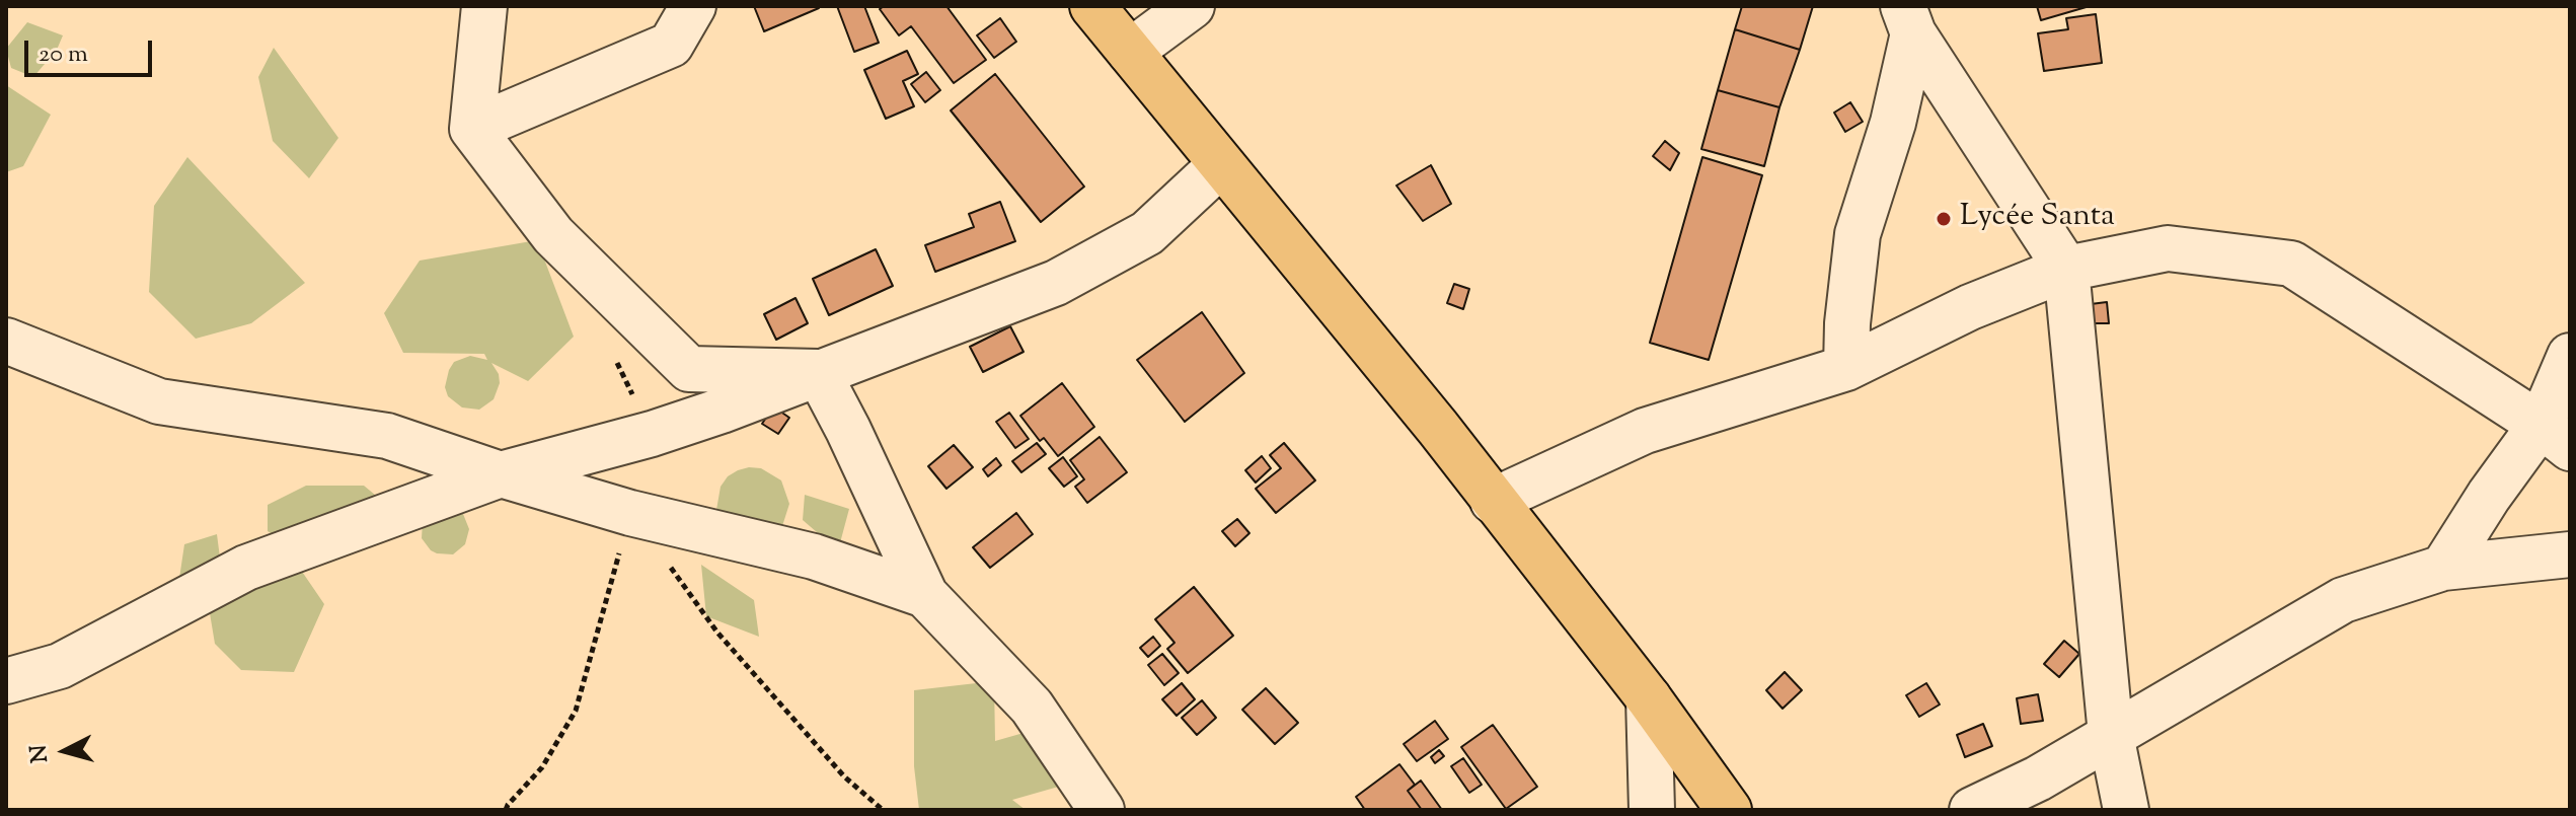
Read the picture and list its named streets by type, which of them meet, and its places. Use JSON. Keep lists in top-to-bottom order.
{
  "places": ["Lycée Santa"],
  "scale_bar": "20 m",
  "north": "left"
}
